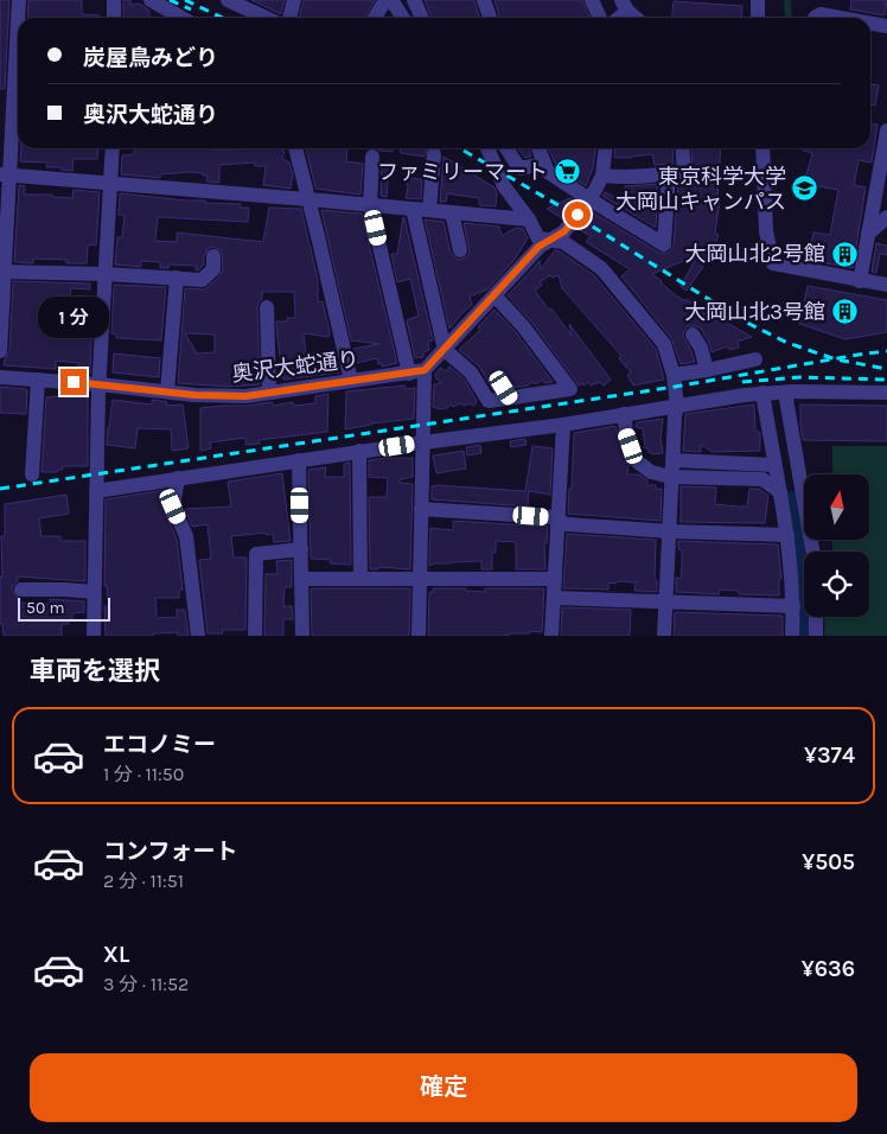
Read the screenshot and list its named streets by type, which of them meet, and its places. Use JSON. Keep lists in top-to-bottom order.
{
  "streets": {
    "street": ["奥沢大蛇通り"]
  },
  "places": {
    "supermarket": ["ファミリーマート"],
    "school or university": ["東京科学大学 大岡山キャンパス"],
    "building": ["大岡山北2号館", "大岡山北3号館"]
  },
  "scale_bar": "50 m",
  "north": "top",
  "page": {
    "banner": ["炭屋鳥みどり", "奥沢大蛇通り"],
    "bubble": "1 分",
    "scale": "50 m",
    "heading": "車両を選択",
    "list": [
      {
        "name": "エコノミー",
        "note": "1 分 · 11:50",
        "value": "¥374"
      },
      {
        "name": "コンフォート",
        "note": "2 分 · 11:51",
        "value": "¥505"
      },
      {
        "name": "XL",
        "note": "3 分 · 11:52",
        "value": "¥636"
      }
    ],
    "buttons": "確定"
  }
}
